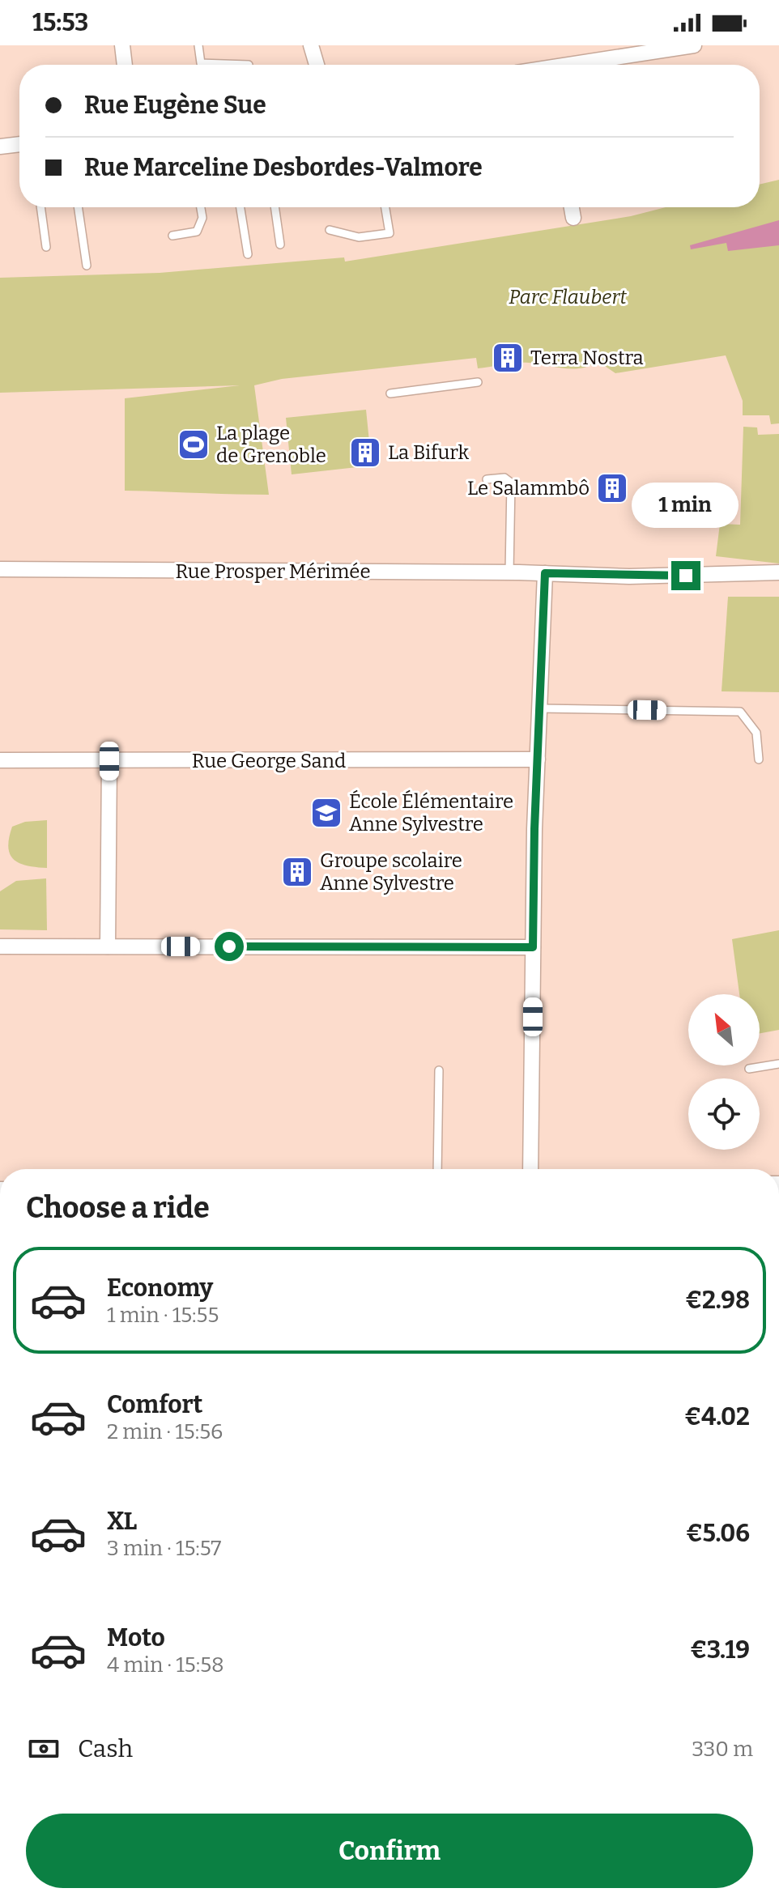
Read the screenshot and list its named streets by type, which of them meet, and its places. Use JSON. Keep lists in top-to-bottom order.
{
  "streets": {
    "street": ["Rue Prosper Mérimée", "Rue George Sand"]
  },
  "parks": ["Parc Flaubert"],
  "places": {
    "building": [
      "Terra Nostra",
      "La Bifurk",
      "Le Salammbô",
      "Groupe scolaire Anne Sylvestre"
    ],
    "sports": ["La plage de Grenoble"],
    "school or university": ["École Élémentaire Anne Sylvestre"]
  },
  "north": "top left",
  "page": {
    "status": "15:53",
    "banner": ["Rue Eugène Sue", "Rue Marceline Desbordes-Valmore"],
    "bubble": "1 min",
    "heading": "Choose a ride",
    "list": [
      {
        "name": "Economy",
        "note": "1 min · 15:55",
        "value": "€2.98"
      },
      {
        "name": "Comfort",
        "note": "2 min · 15:56",
        "value": "€4.02"
      },
      {
        "name": "XL",
        "note": "3 min · 15:57",
        "value": "€5.06"
      },
      {
        "name": "Moto",
        "note": "4 min · 15:58",
        "value": "€3.19"
      }
    ],
    "pay": ["Cash", "330 m"],
    "buttons": "Confirm"
  }
}
